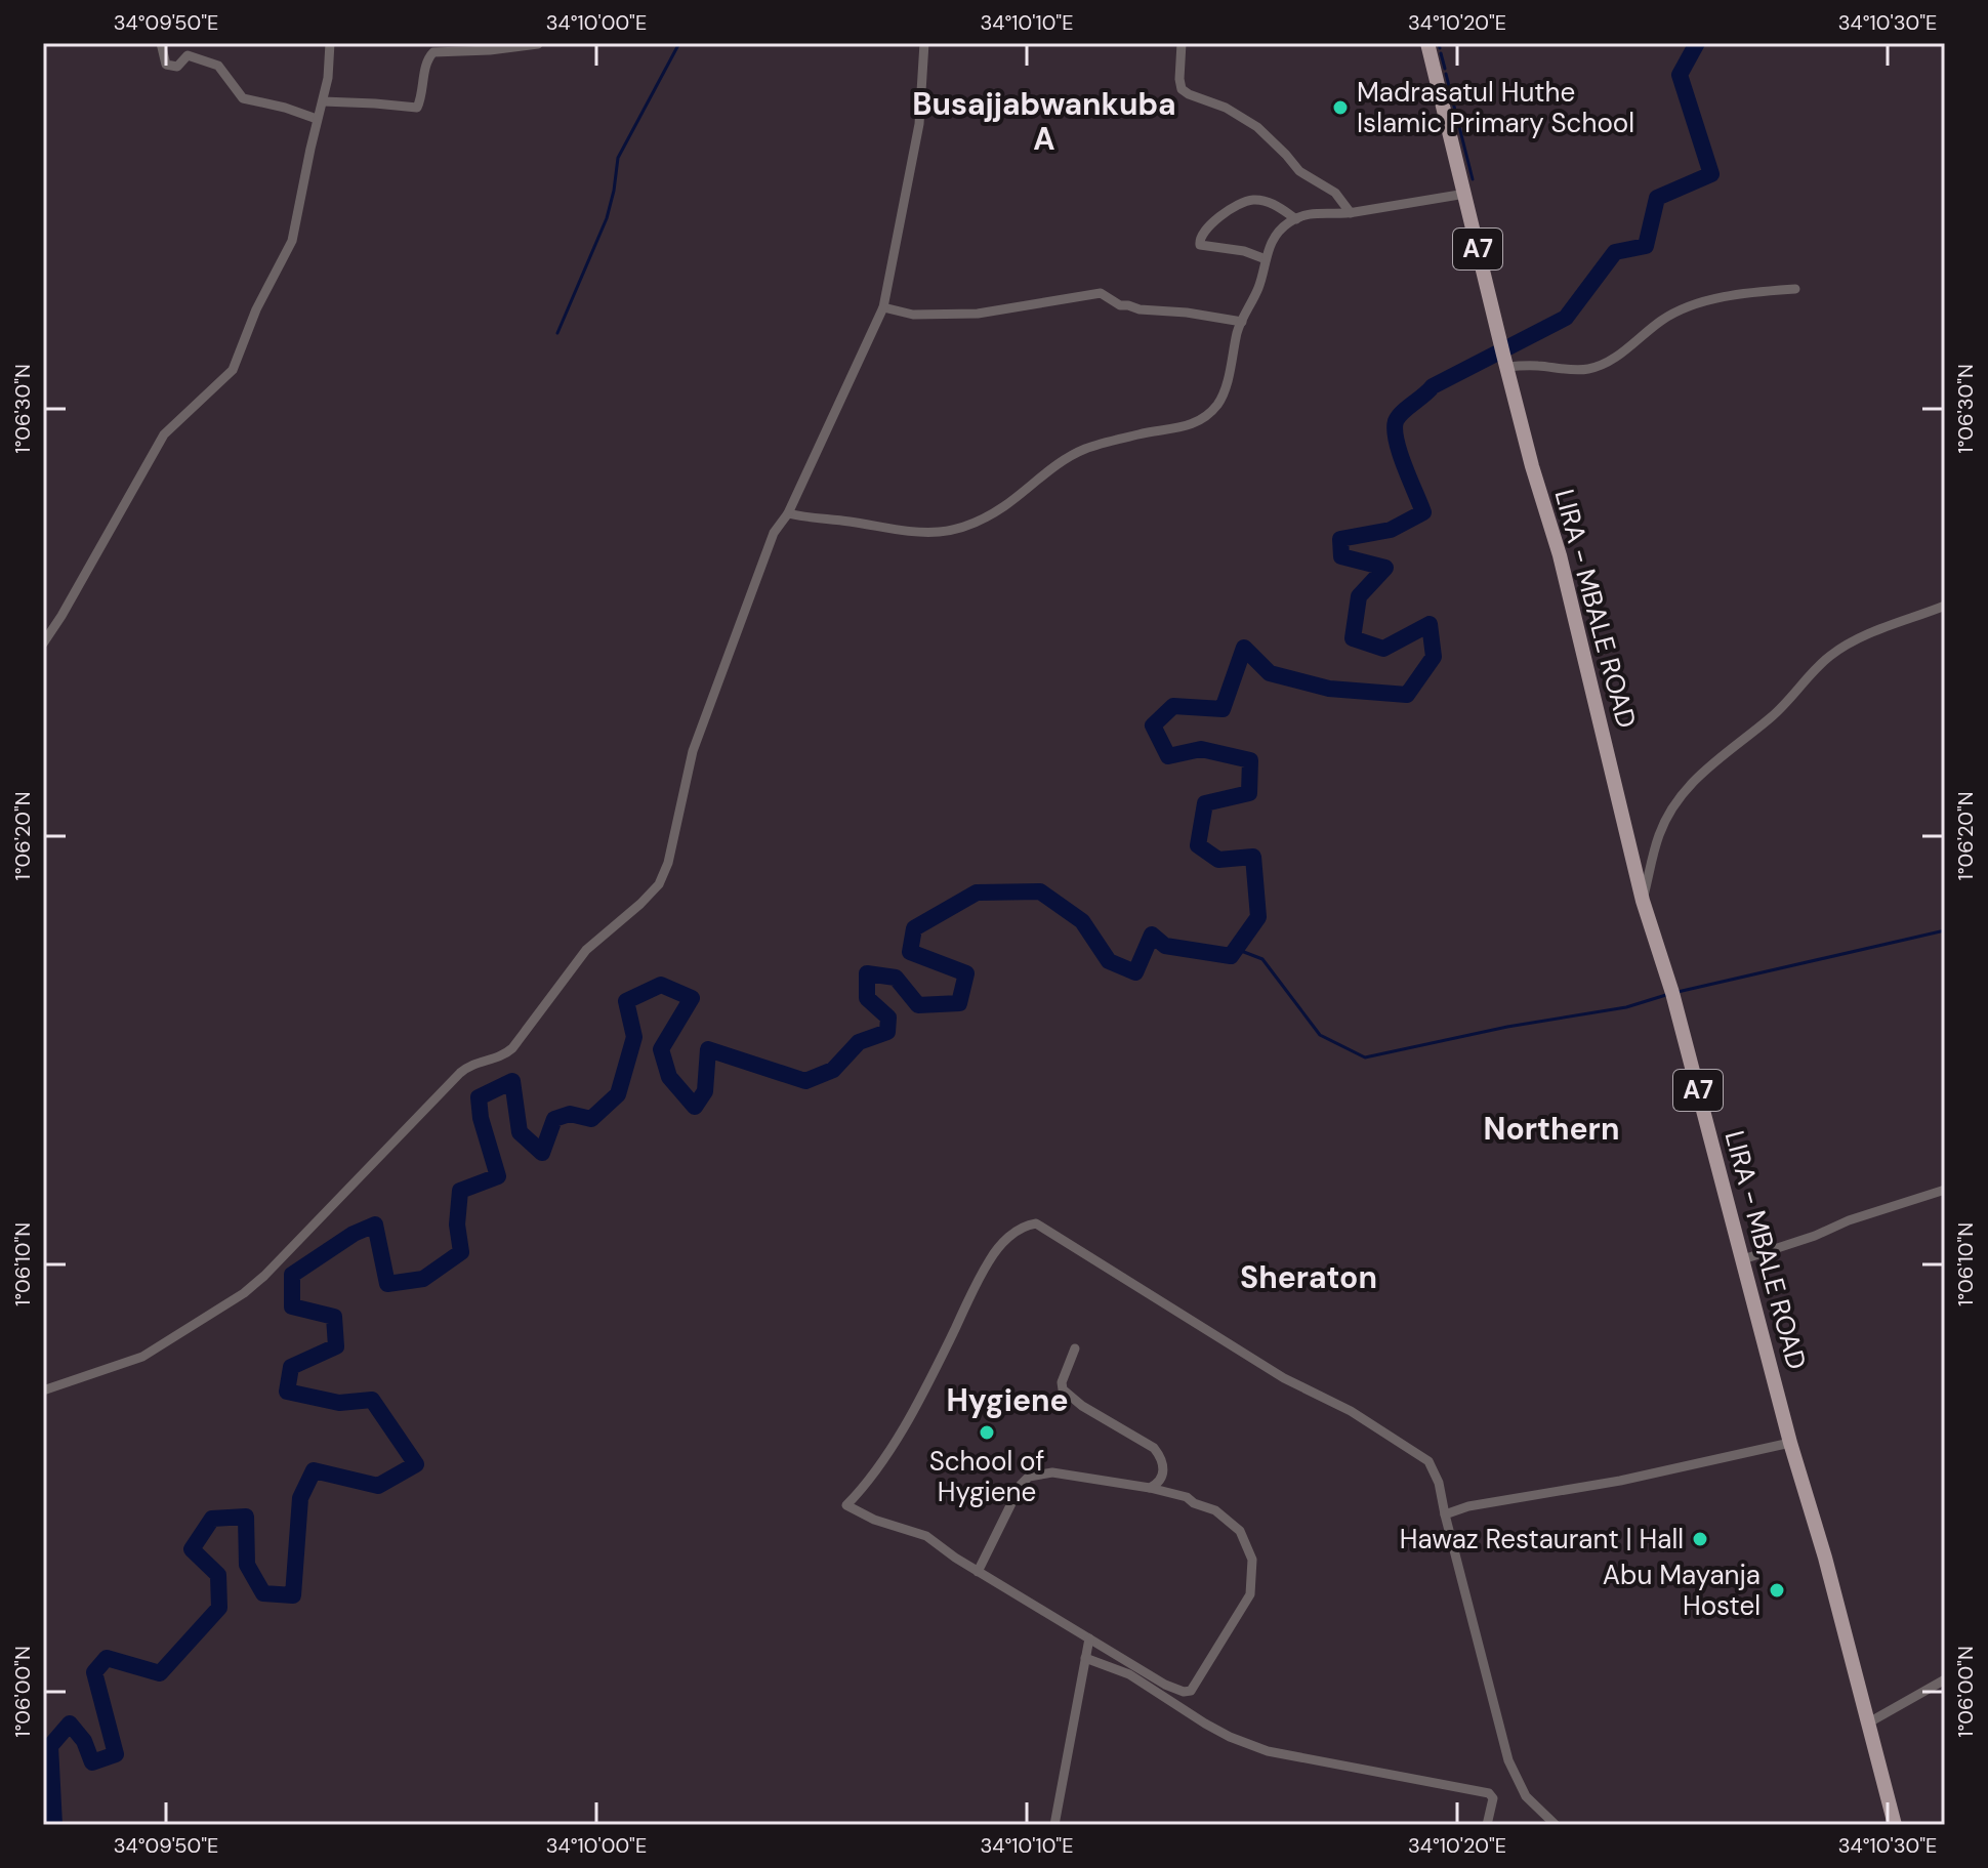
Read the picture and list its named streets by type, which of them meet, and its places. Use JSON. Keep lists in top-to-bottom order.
{
  "streets": {
    "main road": ["A7", "LIRA - MBALE ROAD"]
  },
  "crossings": [
    ["A7", "LIRA - MBALE ROAD"]
  ],
  "districts": [
    "Busajjabwankuba A",
    "Northern",
    "Sheraton",
    "Hygiene"
  ],
  "places": [
    "Madrasatul Huthe Islamic Primary School",
    "School of Hygiene",
    "Hawaz Restaurant | Hall",
    "Abu Mayanja Hostel"
  ],
  "coordinates": [
    "34°09'50\"E",
    "34°10'00\"E",
    "34°10'10\"E",
    "34°10'20\"E",
    "34°10'30\"E",
    "1°06'30\"N",
    "1°06'20\"N",
    "1°06'10\"N",
    "1°06'00\"N"
  ]
}
